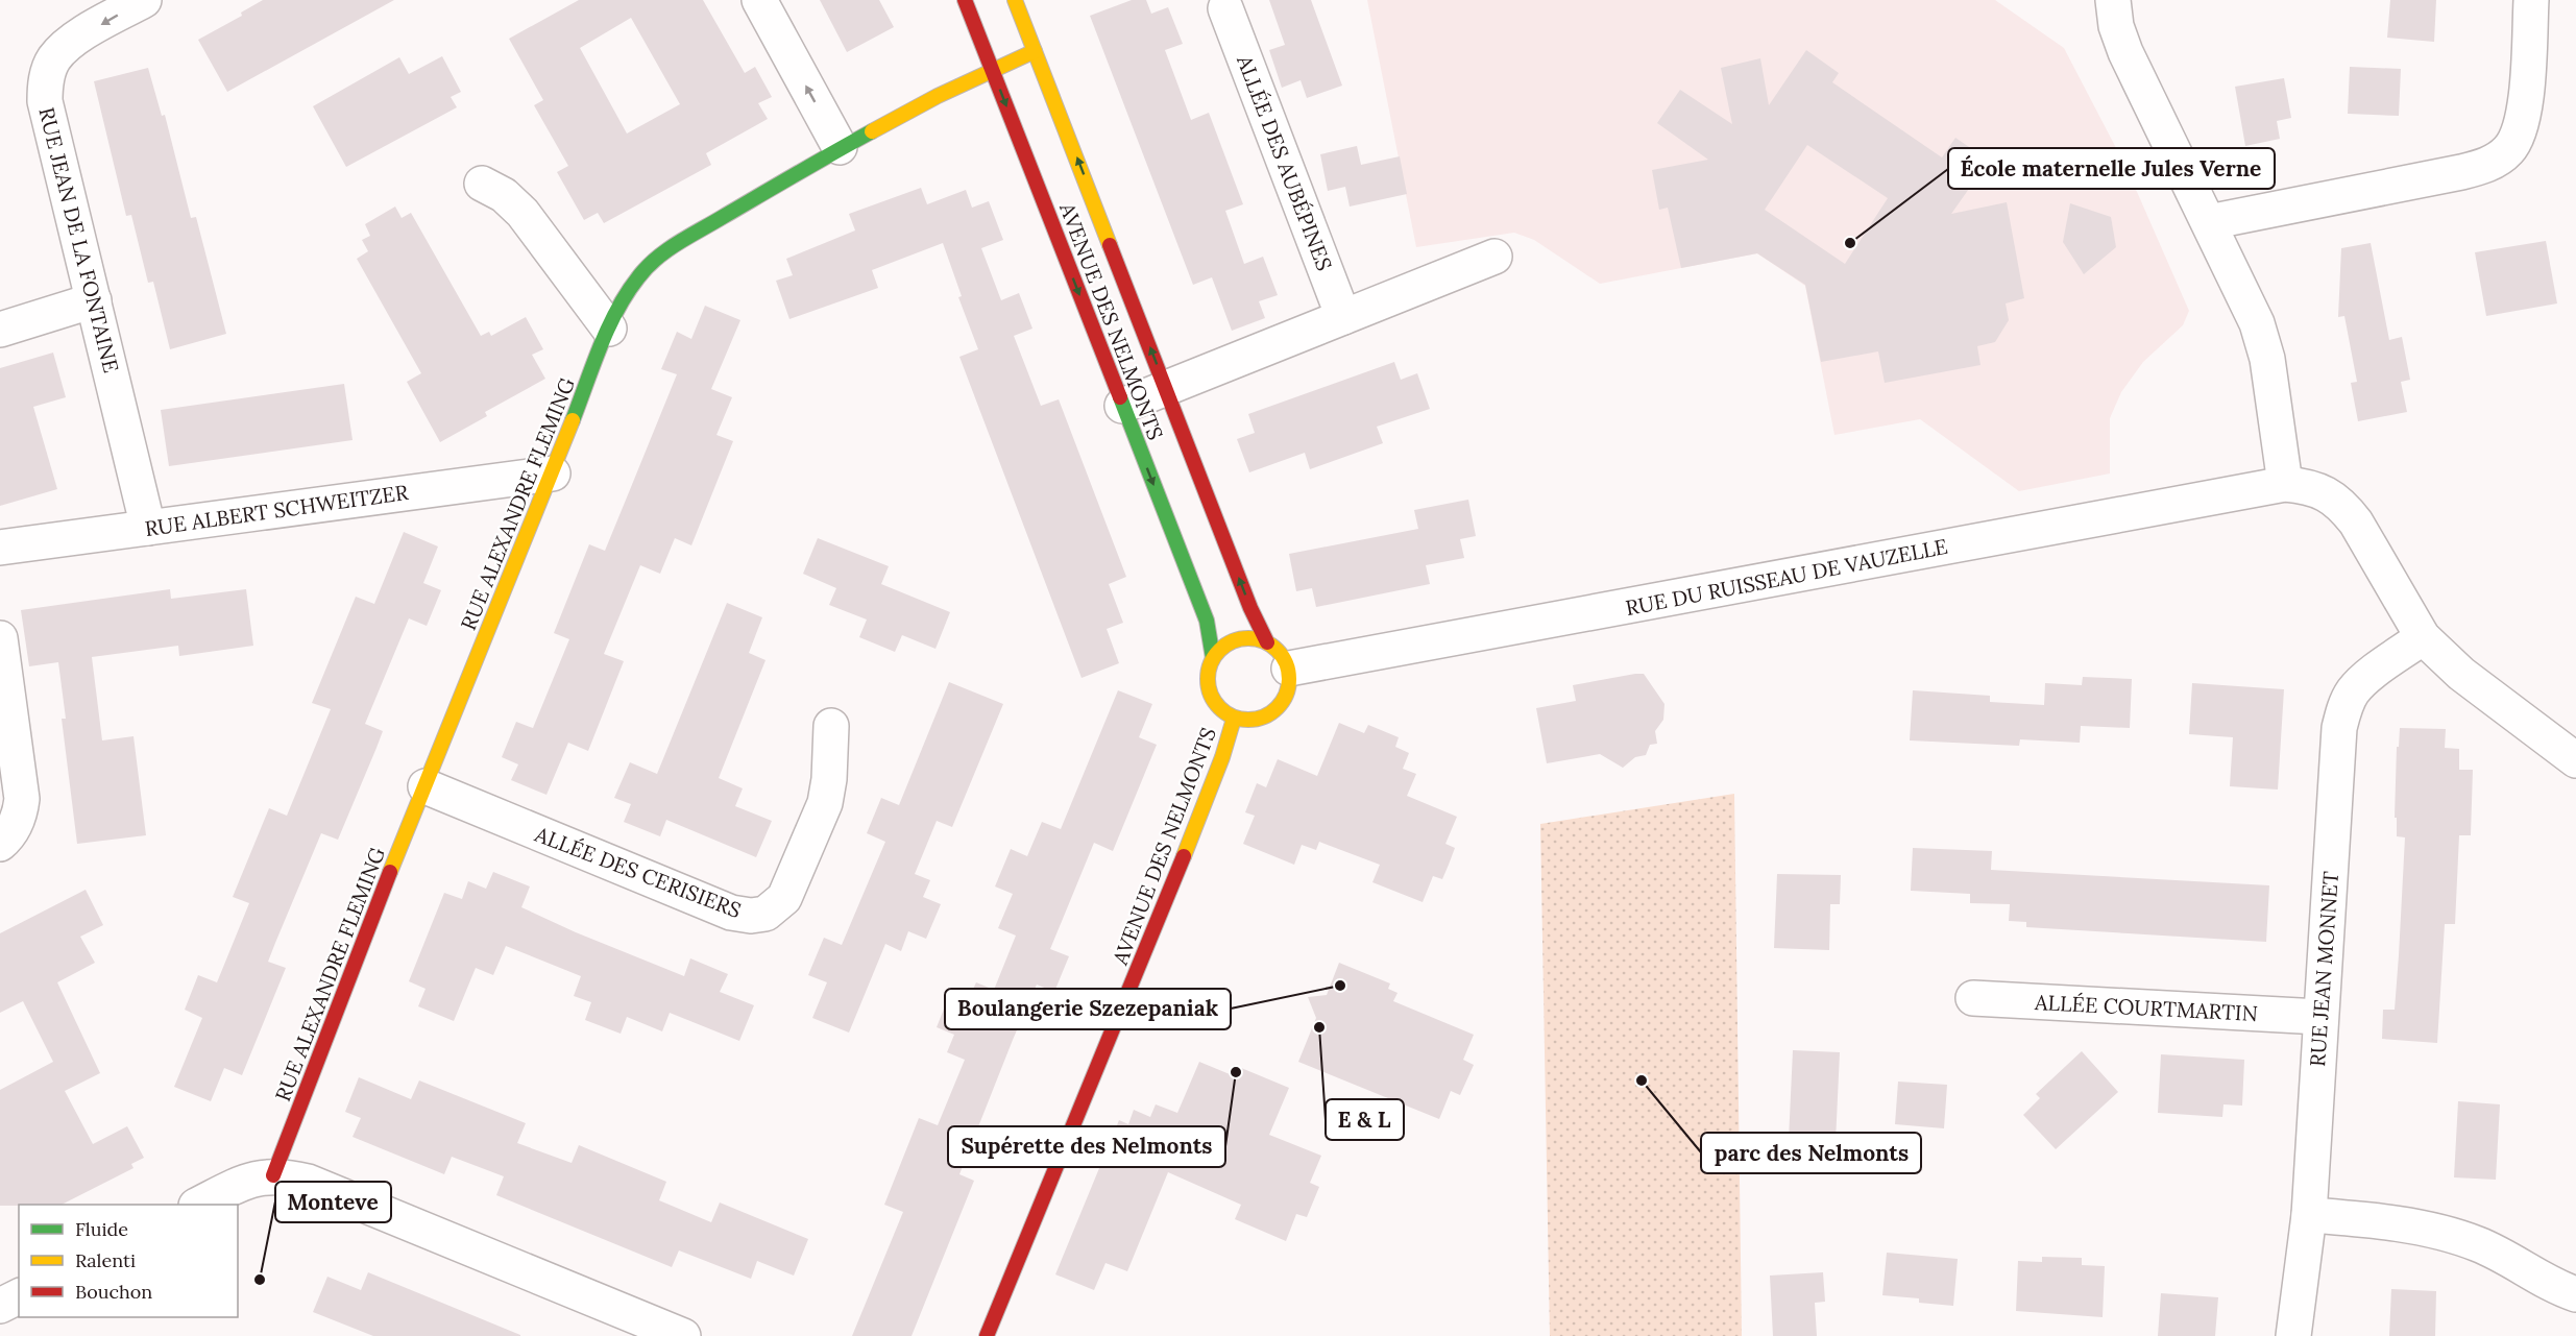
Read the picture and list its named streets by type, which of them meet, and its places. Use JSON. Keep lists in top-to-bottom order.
{
  "streets": {
    "street": [
      "ALLÉE DES AUBÉPINES",
      "RUE JEAN DE LA FONTAINE",
      "AVENUE DES NELMONTS",
      "RUE ALEXANDRE FLEMING",
      "RUE ALBERT SCHWEITZER",
      "RUE DU RUISSEAU DE VAUZELLE",
      "ALLÉE DES CERISIERS",
      "RUE JEAN MONNET",
      "ALLÉE COURTMARTIN"
    ]
  },
  "crossings": [
    ["RUE JEAN DE LA FONTAINE", "RUE ALBERT SCHWEITZER"],
    ["AVENUE DES NELMONTS", "RUE ALEXANDRE FLEMING"],
    ["AVENUE DES NELMONTS", "RUE DU RUISSEAU DE VAUZELLE"],
    ["RUE ALEXANDRE FLEMING", "RUE ALBERT SCHWEITZER"],
    ["RUE ALEXANDRE FLEMING", "ALLÉE DES CERISIERS"],
    ["RUE JEAN MONNET", "ALLÉE COURTMARTIN"]
  ],
  "one_way": ["RUE JEAN DE LA FONTAINE"],
  "places": [
    "École maternelle Jules Verne",
    "Boulangerie Szezepaniak",
    "E & L",
    "Supérette des Nelmonts",
    "parc des Nelmonts",
    "Monteve"
  ],
  "legend": ["Fluide", "Ralenti", "Bouchon"]
}
